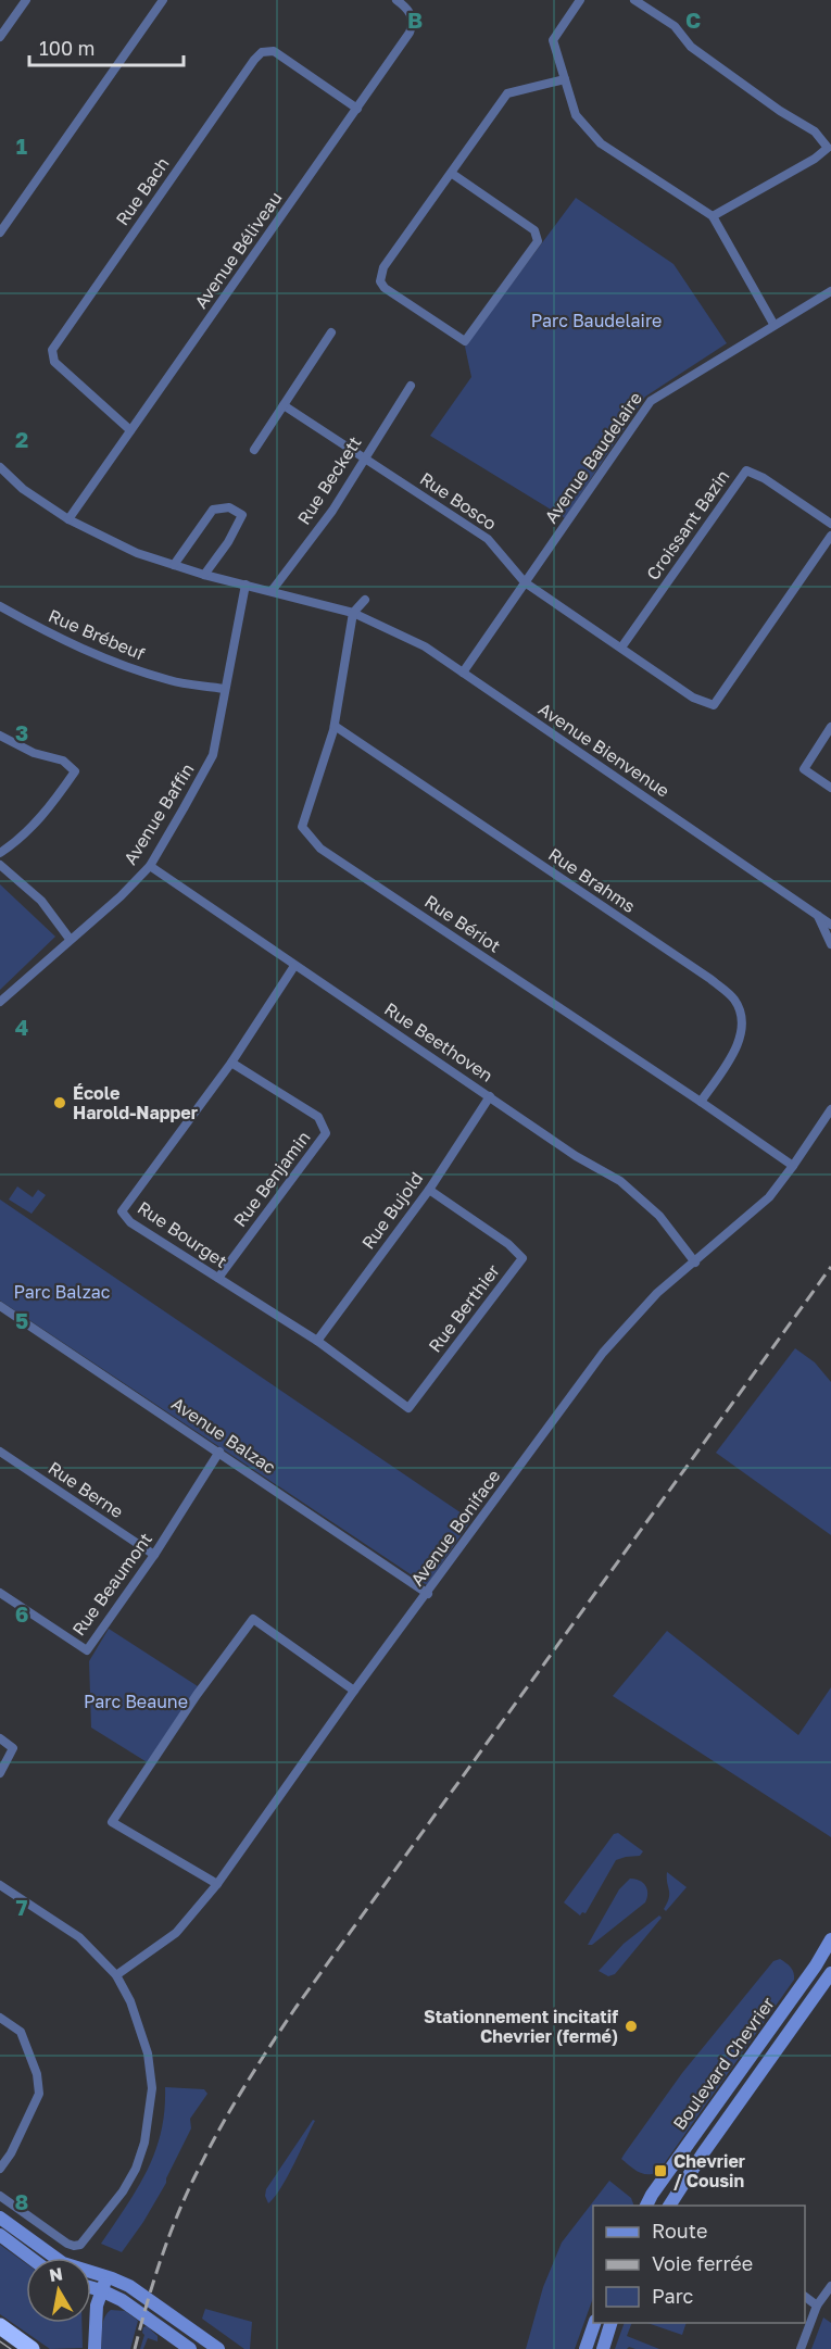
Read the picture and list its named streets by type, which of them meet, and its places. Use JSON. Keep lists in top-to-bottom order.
{
  "streets": {
    "street": [
      "Rue Bach",
      "Avenue Béliveau",
      "Avenue Baudelaire",
      "Rue Beckett",
      "Rue Bosco",
      "Croissant Bazin",
      "Rue Brébeuf",
      "Avenue Bienvenue",
      "Avenue Baffin",
      "Rue Brahms",
      "Rue Bériot",
      "Rue Beethoven",
      "Rue Benjamin",
      "Rue Bujold",
      "Rue Bourget",
      "Rue Berthier",
      "Avenue Balzac",
      "Rue Berne",
      "Avenue Boniface",
      "Rue Beaumont",
      "Boulevard Chevrier"
    ]
  },
  "crossings": [
    ["Rue Bach", "Avenue Béliveau"],
    ["Avenue Béliveau", "Avenue Bienvenue"],
    ["Avenue Baudelaire", "Rue Bosco"],
    ["Avenue Baudelaire", "Avenue Bienvenue"],
    ["Rue Beckett", "Rue Bosco"],
    ["Rue Beckett", "Avenue Bienvenue"],
    ["Rue Brébeuf", "Avenue Baffin"],
    ["Avenue Bienvenue", "Avenue Baffin"],
    ["Avenue Bienvenue", "Rue Bériot"],
    ["Avenue Baffin", "Rue Beethoven"],
    ["Rue Brahms", "Rue Bériot"],
    ["Rue Bériot", "Avenue Boniface"],
    ["Rue Beethoven", "Rue Bujold"],
    ["Rue Beethoven", "Rue Bourget"],
    ["Rue Beethoven", "Avenue Boniface"],
    ["Rue Benjamin", "Rue Bourget"],
    ["Rue Bujold", "Rue Bourget"],
    ["Rue Bujold", "Rue Berthier"],
    ["Rue Bourget", "Rue Berthier"],
    ["Avenue Balzac", "Avenue Boniface"],
    ["Avenue Balzac", "Rue Beaumont"],
    ["Rue Berne", "Rue Beaumont"]
  ],
  "parks": ["Parc Baudelaire", "Parc Balzac", "Parc Beaune"],
  "places": {
    "other": ["École Harold-Napper", "Stationnement incitatif Chevrier (fermé)"],
    "transit": ["Chevrier / Cousin"]
  },
  "legend": ["Route", "Voie ferrée", "Parc"],
  "scale_bar": "100 m",
  "north": "top",
  "grid": {
    "columns": ["B", "C"],
    "rows": [
      "1",
      "2",
      "3",
      "4",
      "5",
      "6",
      "7",
      "8"
    ]
  }
}
